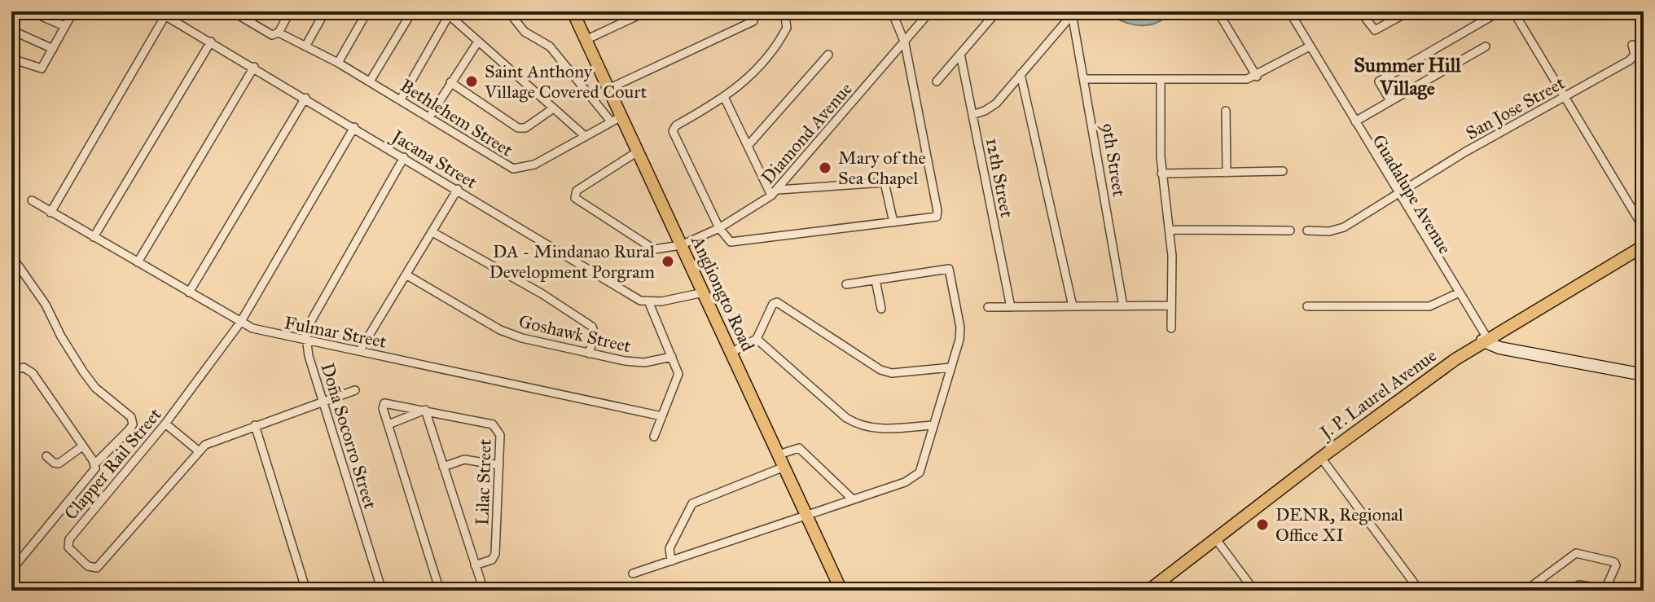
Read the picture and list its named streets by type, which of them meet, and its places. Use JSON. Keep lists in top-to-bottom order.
{
  "streets": {
    "main road": ["Angliongto Road", "J. P. Laurel Avenue"],
    "street": [
      "San Jose Street",
      "Bethlehem Street",
      "Diamond Avenue",
      "Jacana Street",
      "9th Street",
      "12th Street",
      "Guadalupe Avenue",
      "Fulmar Street",
      "Goshawk Street",
      "Doña Socorro Street",
      "Clapper Rail Street",
      "Lilac Street"
    ]
  },
  "crossings": [
    ["San Jose Street", "Guadalupe Avenue"],
    ["Bethlehem Street", "Angliongto Road"],
    ["Diamond Avenue", "Angliongto Road"],
    ["Jacana Street", "Clapper Rail Street"],
    ["Guadalupe Avenue", "J. P. Laurel Avenue"],
    ["Fulmar Street", "Doña Socorro Street"],
    ["Fulmar Street", "Clapper Rail Street"],
    ["Doña Socorro Street", "Clapper Rail Street"]
  ],
  "districts": ["Summer Hill Village"],
  "places": [
    "Saint Anthony Village Covered Court",
    "Mary of the Sea Chapel",
    "DA - Mindanao Rural Development Porgram",
    "DENR, Regional Office XI"
  ]
}
